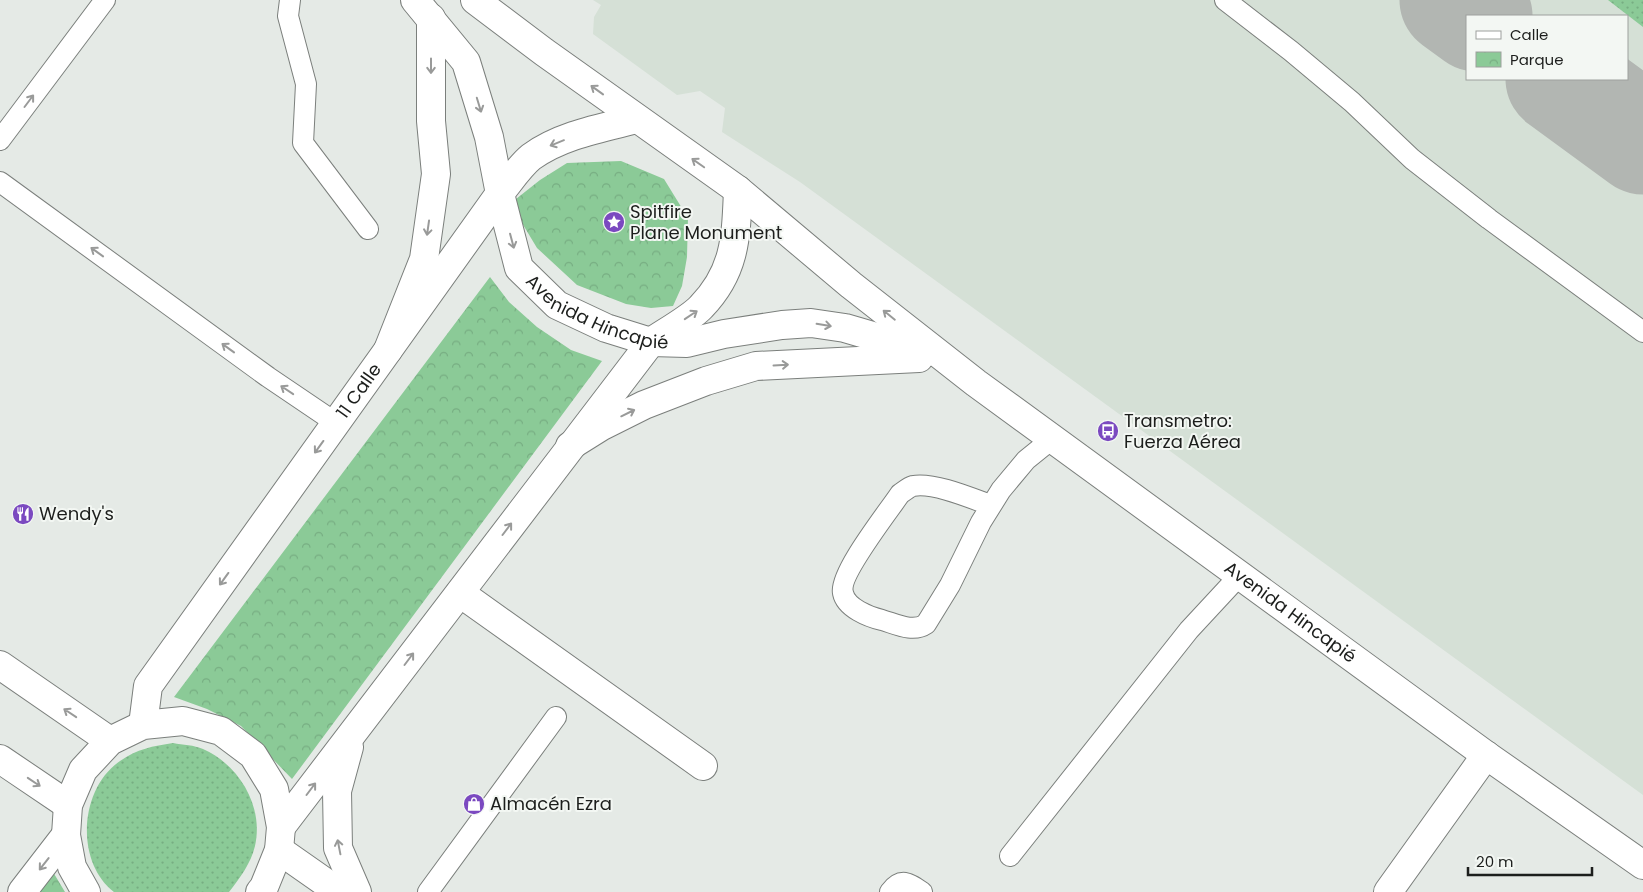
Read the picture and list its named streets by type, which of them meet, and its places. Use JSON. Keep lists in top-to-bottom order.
{
  "streets": {
    "main road": ["Avenida Hincapié", "11 Calle"]
  },
  "crossings": [
    ["Avenida Hincapié", "11 Calle"]
  ],
  "places": {
    "place": ["Spitfire Plane Monument"],
    "bus stop": ["Transmetro: Fuerza Aérea"],
    "restaurant": ["Wendy's"],
    "shop": ["Almacén Ezra"]
  },
  "legend": ["Calle", "Parque"],
  "scale_bar": "20 m"
}
